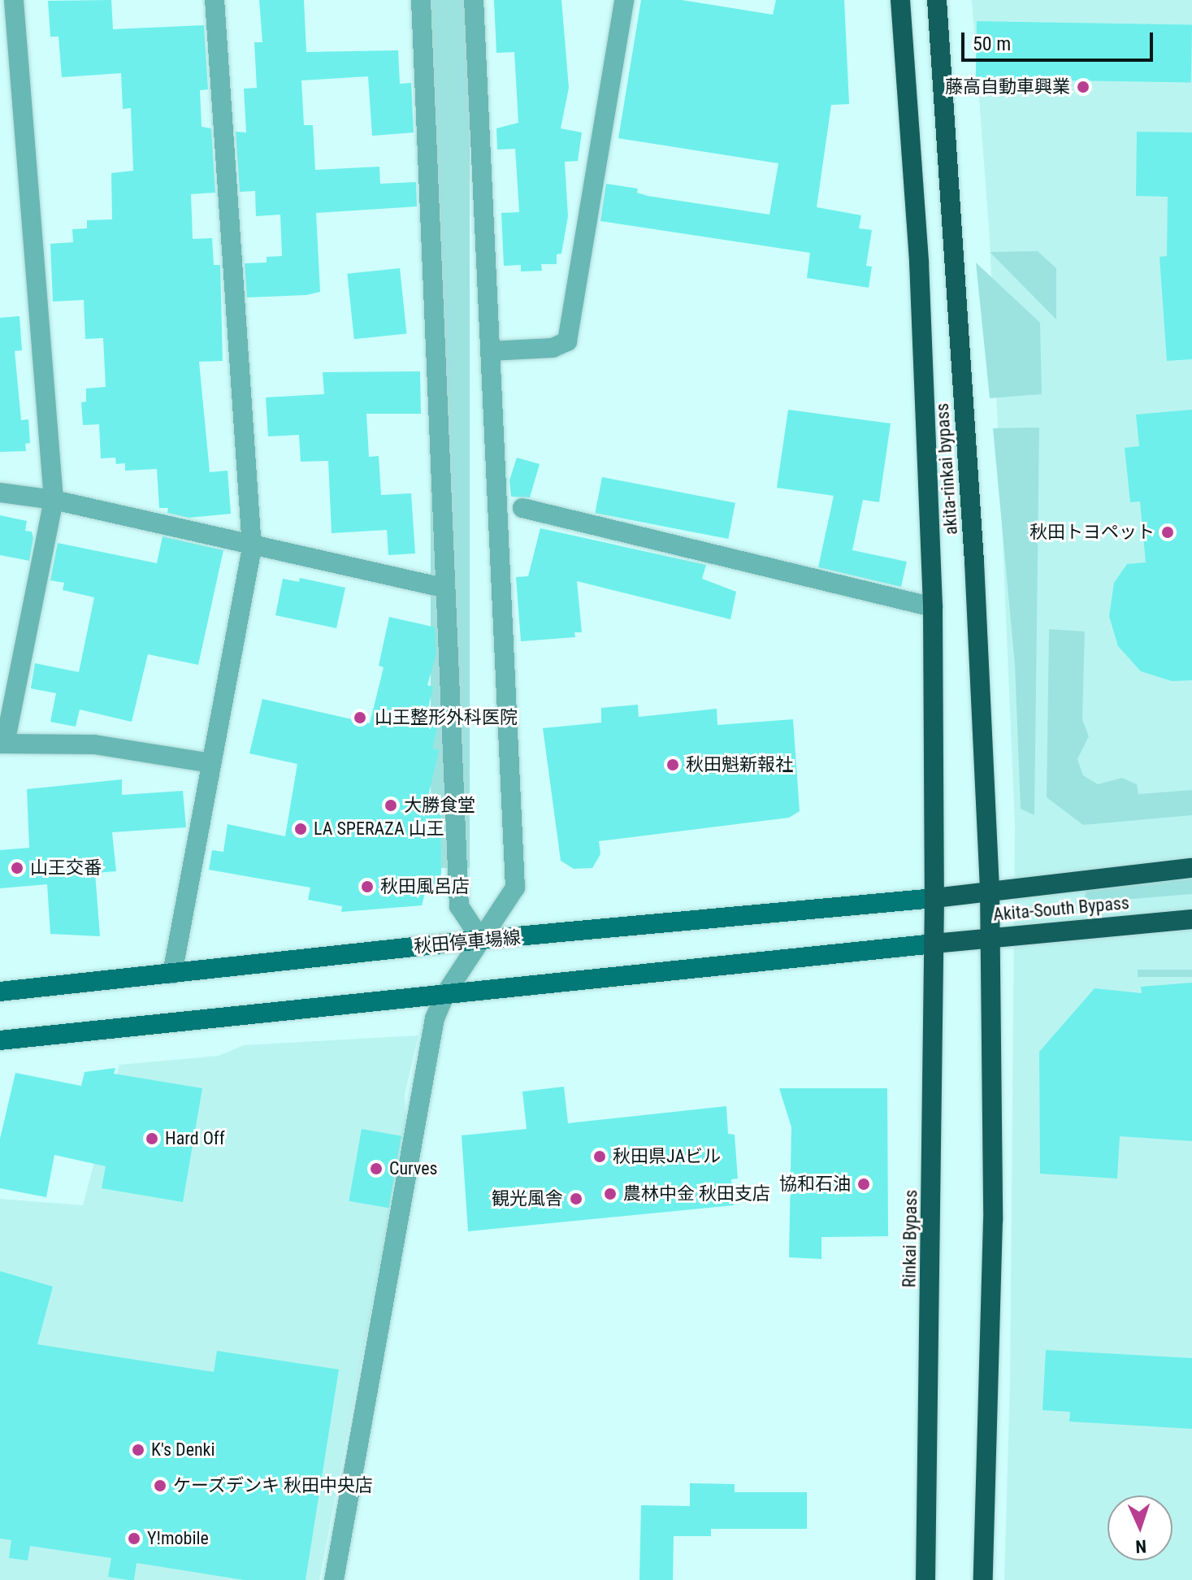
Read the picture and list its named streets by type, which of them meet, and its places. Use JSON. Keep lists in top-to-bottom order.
{
  "streets": {
    "highway": ["akita-rinkai bypass", "Akita-South Bypass", "Rinkai Bypass"],
    "main road": ["秋田停車場線"]
  },
  "crossings": [
    ["akita-rinkai bypass", "Akita-South Bypass"],
    ["akita-rinkai bypass", "秋田停車場線"],
    ["akita-rinkai bypass", "Rinkai Bypass"],
    ["Akita-South Bypass", "秋田停車場線"],
    ["Akita-South Bypass", "Rinkai Bypass"],
    ["秋田停車場線", "Rinkai Bypass"]
  ],
  "places": [
    "藤高自動車興業",
    "秋田トヨペット",
    "山王整形外科医院",
    "秋田魁新報社",
    "大勝食堂",
    "LA SPERAZA 山王",
    "山王交番",
    "秋田風呂店",
    "Hard Off",
    "秋田県JAビル",
    "Curves",
    "協和石油",
    "農林中金 秋田支店",
    "観光風舎",
    "K's Denki",
    "ケーズデンキ 秋田中央店",
    "Y!mobile"
  ],
  "scale_bar": "50 m",
  "north": "bottom"
}
